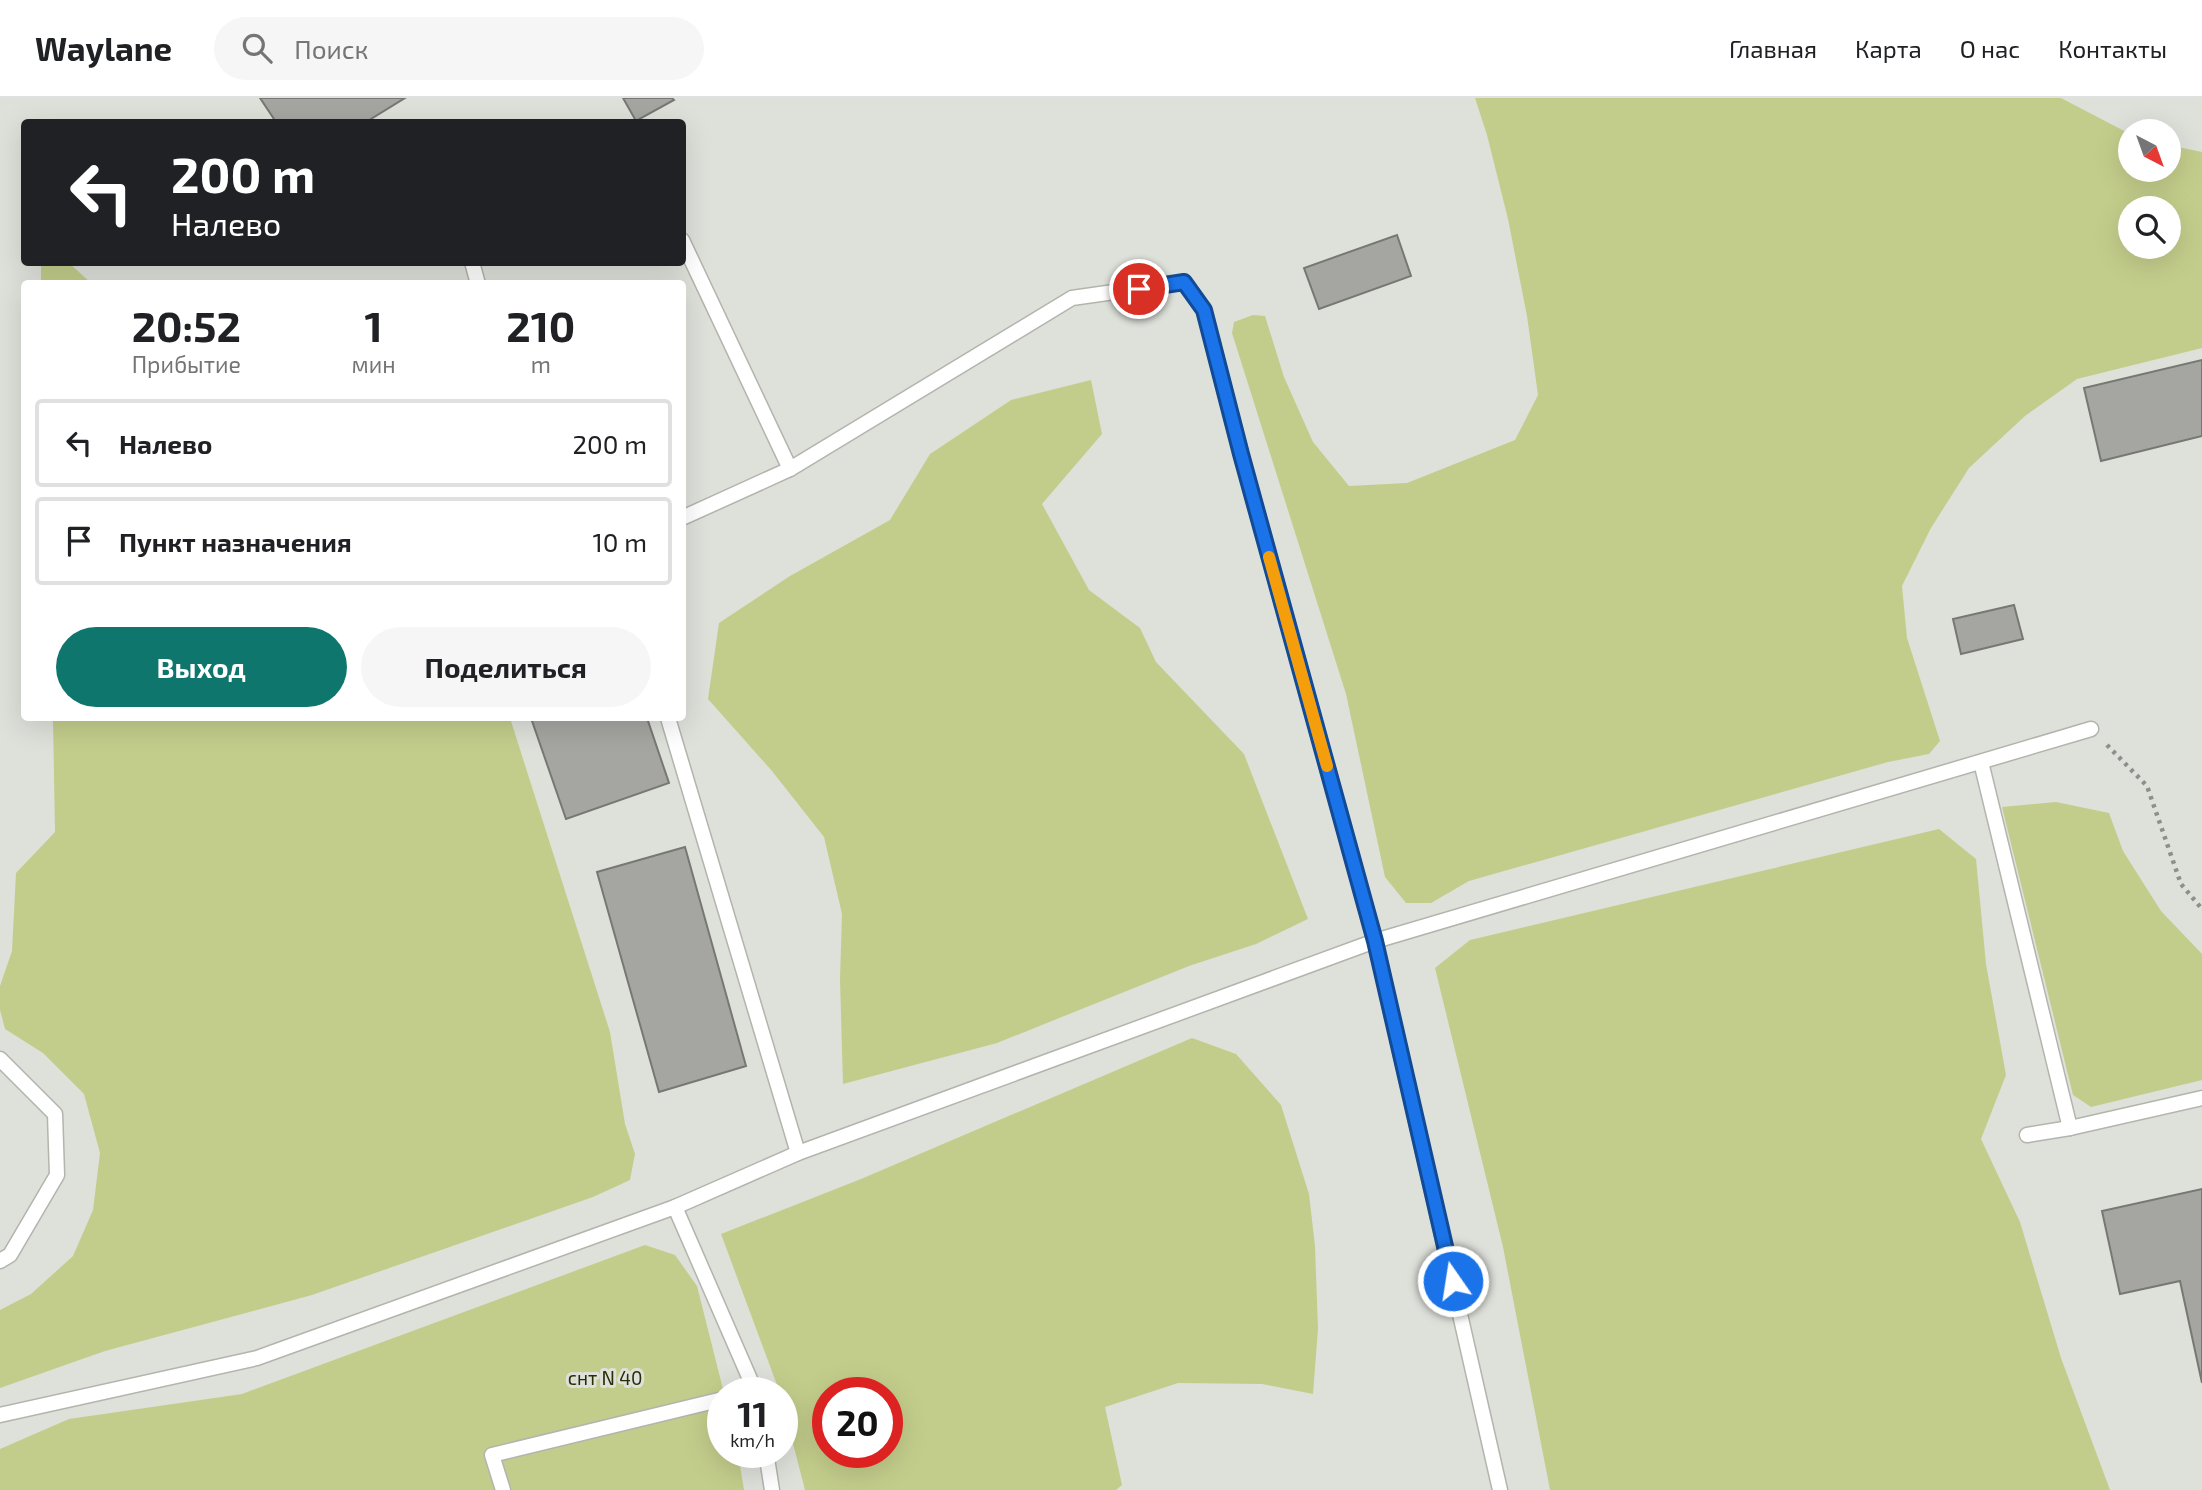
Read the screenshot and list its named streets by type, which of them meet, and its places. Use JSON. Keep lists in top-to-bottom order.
{
  "parks": ["снт N 40"],
  "north": "bottom right",
  "page": {
    "header": "Waylane",
    "search": "Поиск",
    "nav": [
      "Главная",
      "Карта",
      "О нас",
      "Контакты"
    ],
    "turn": ["200 m", "Налево"],
    "eta": [
      "20:52",
      "Прибытие",
      "1",
      "мин",
      "210",
      "m"
    ],
    "list": [
      {
        "name": "Налево",
        "value": "200 m"
      },
      {
        "name": "Пункт назначения",
        "value": "10 m"
      }
    ],
    "buttons": ["Выход", "Поделиться"],
    "speed": "11 km/h",
    "limit": "20"
  }
}
